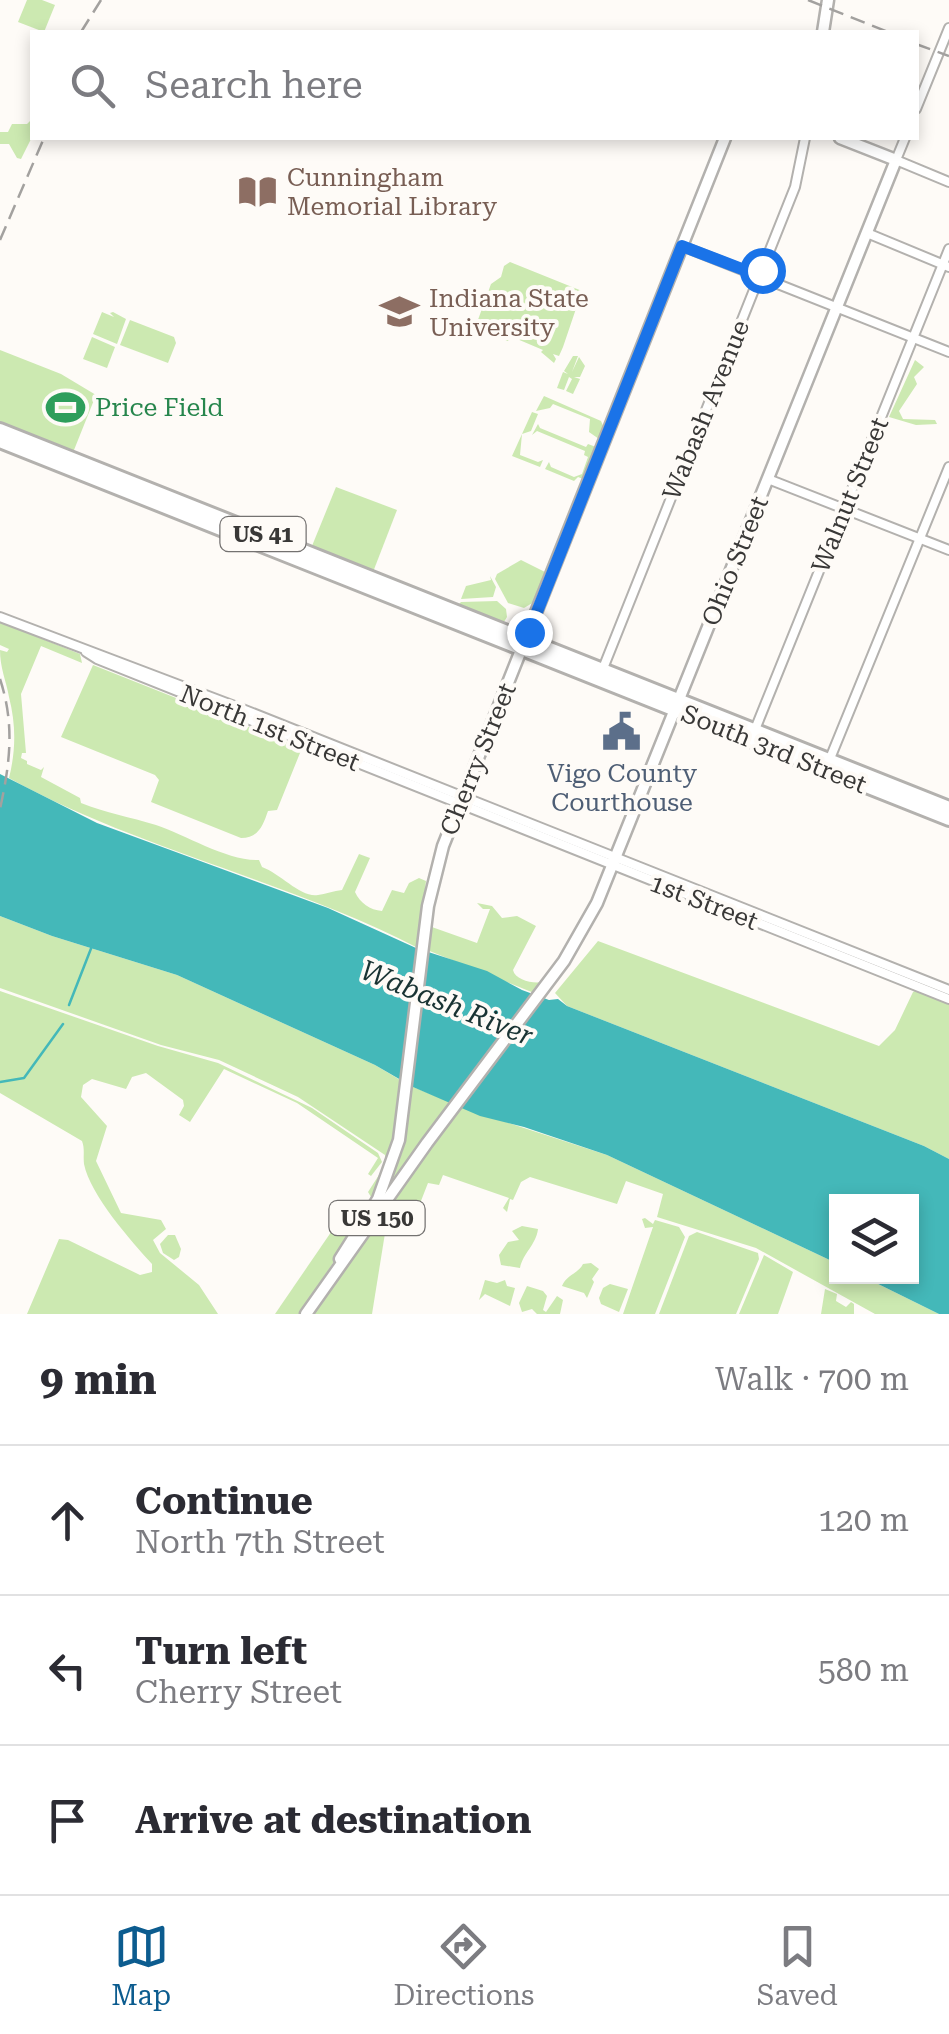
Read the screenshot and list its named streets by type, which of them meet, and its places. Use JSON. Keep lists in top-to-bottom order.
{
  "streets": {
    "highway": ["US 41", "South 3rd Street"],
    "main road": [
      "Wabash Avenue",
      "Walnut Street",
      "Ohio Street",
      "North 1st Street",
      "Cherry Street",
      "1st Street",
      "US 150"
    ]
  },
  "crossings": [
    ["Wabash Avenue", "US 41"],
    ["Wabash Avenue", "South 3rd Street"],
    ["Walnut Street", "South 3rd Street"],
    ["US 41", "South 3rd Street"],
    ["US 41", "Cherry Street"],
    ["Ohio Street", "South 3rd Street"],
    ["Ohio Street", "Cherry Street"],
    ["Ohio Street", "1st Street"],
    ["Ohio Street", "US 150"],
    ["North 1st Street", "Cherry Street"],
    ["North 1st Street", "1st Street"],
    ["Cherry Street", "1st Street"],
    ["Cherry Street", "US 150"]
  ],
  "water": ["Wabash River"],
  "places": {
    "library": ["Cunningham Memorial Library"],
    "school or university": ["Indiana State University"],
    "sports": ["Price Field"],
    "public building": ["Vigo County Courthouse"]
  },
  "page": {
    "search": "Search here",
    "heading": ["9 min", "Walk · 700 m"],
    "list": [
      ["Continue", "North 7th Street", "120 m"],
      ["Turn left", "Cherry Street", "580 m"],
      "Arrive at destination"
    ],
    "nav": ["Map", "Directions", "Saved"]
  }
}
